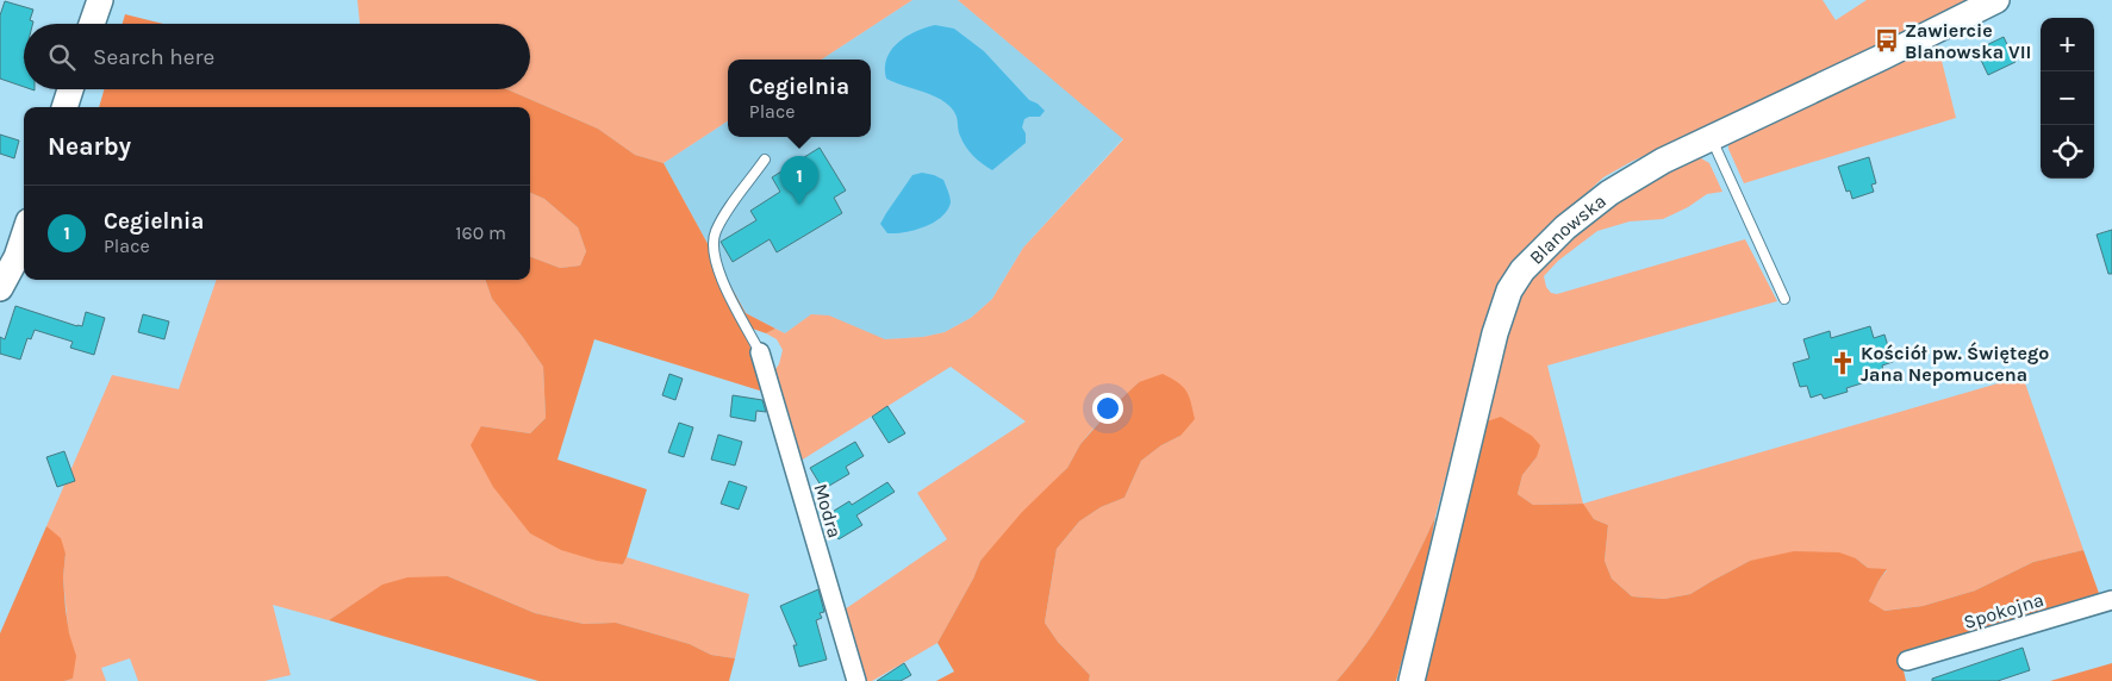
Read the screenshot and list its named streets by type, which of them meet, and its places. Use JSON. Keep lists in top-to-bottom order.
{
  "streets": {
    "street": ["Blanowska", "Modra", "Spokojna"]
  },
  "places": {
    "bus stop": ["Zawiercie Blanowska VII"],
    "church": ["Kościół pw. Świętego Jana Nepomucena"]
  },
  "page": {
    "map_buttons": ["+", "−"],
    "search": "Search here",
    "popup": ["Cegielnia", "Place"],
    "heading": "Nearby",
    "pins": "1",
    "list": [
      {
        "mark": "1",
        "name": "Cegielnia",
        "note": "Place",
        "value": "160 m"
      }
    ]
  }
}
